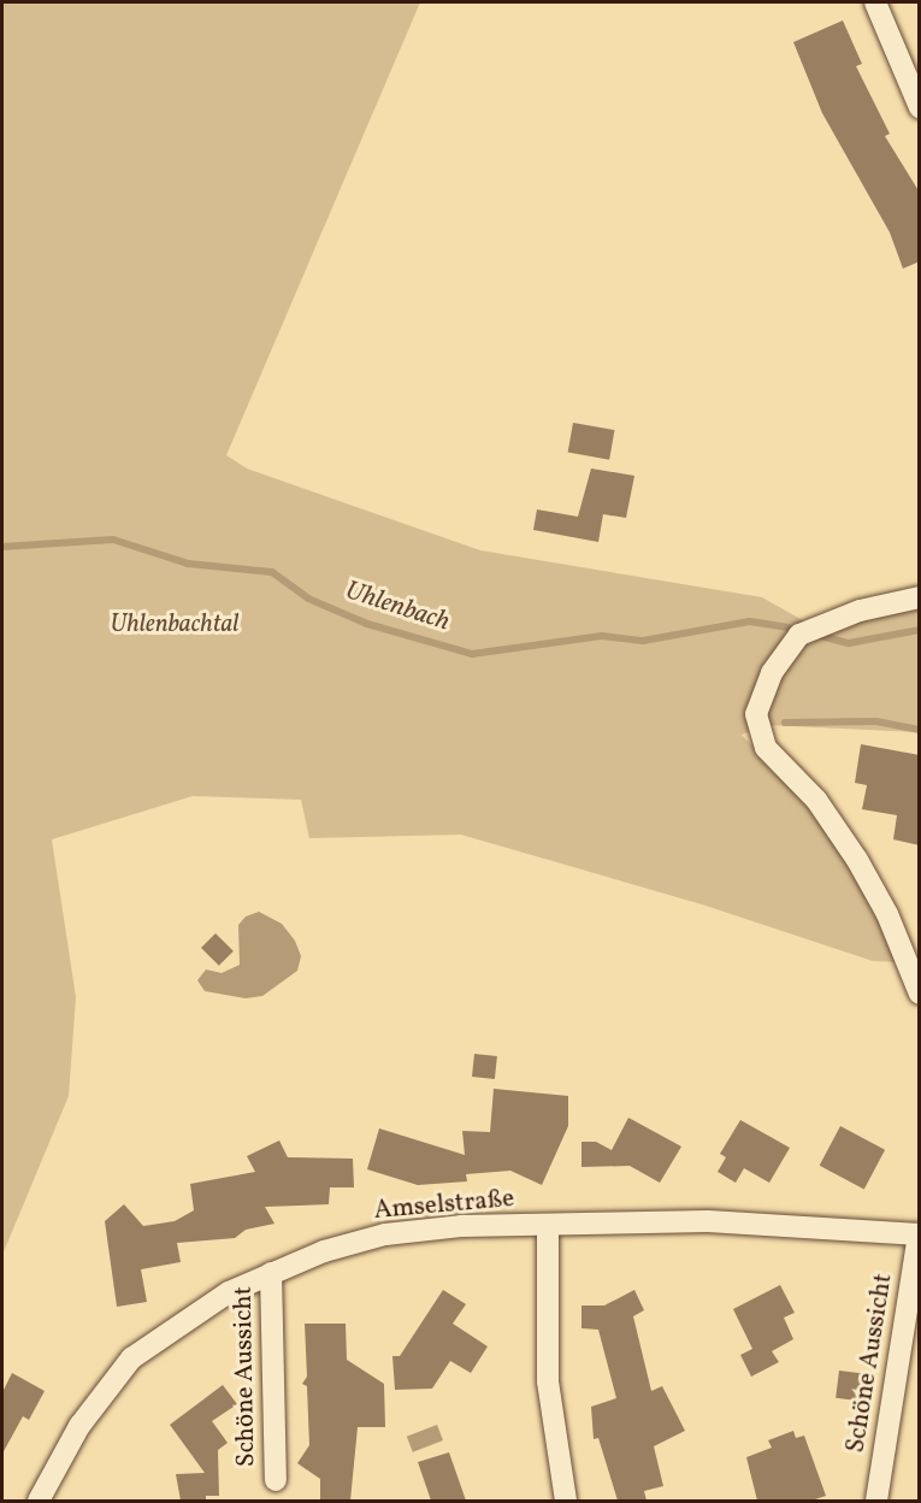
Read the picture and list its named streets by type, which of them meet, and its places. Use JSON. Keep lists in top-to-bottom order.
{
  "streets": {
    "street": ["Amselstraße", "Schöne Aussicht"]
  },
  "crossings": [
    ["Amselstraße", "Schöne Aussicht"]
  ],
  "water": ["Uhlenbach"],
  "parks": ["Uhlenbachtal"]
}
